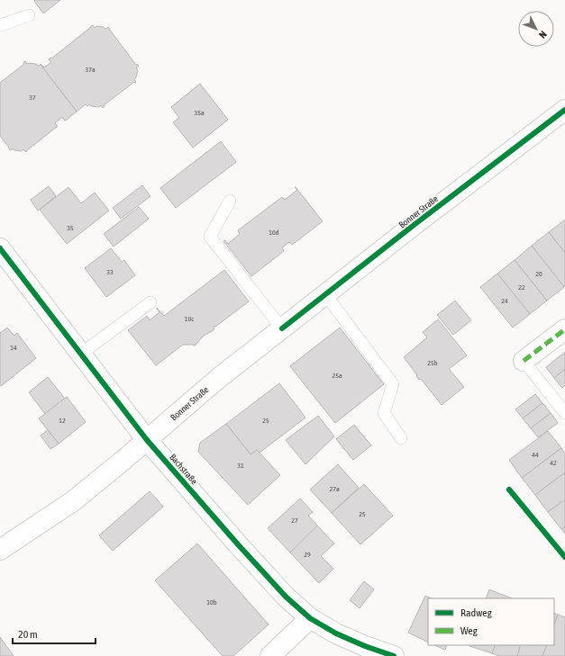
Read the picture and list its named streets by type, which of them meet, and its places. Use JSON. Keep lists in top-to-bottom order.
{
  "streets": {
    "main road": ["Bonner Straße", "Bachstraße"]
  },
  "crossings": [
    ["Bonner Straße", "Bachstraße"]
  ],
  "house_numbers": [
    "37a",
    "37",
    "35a",
    "35",
    "10d",
    "33",
    "20",
    "22",
    "24",
    "10c",
    "14",
    "25b",
    "25a",
    "12",
    "25",
    "44",
    "42",
    "31",
    "27a",
    "25",
    "27",
    "29",
    "10b"
  ],
  "legend": ["Radweg", "Weg"],
  "scale_bar": "20 m",
  "north": "bottom right"
}
